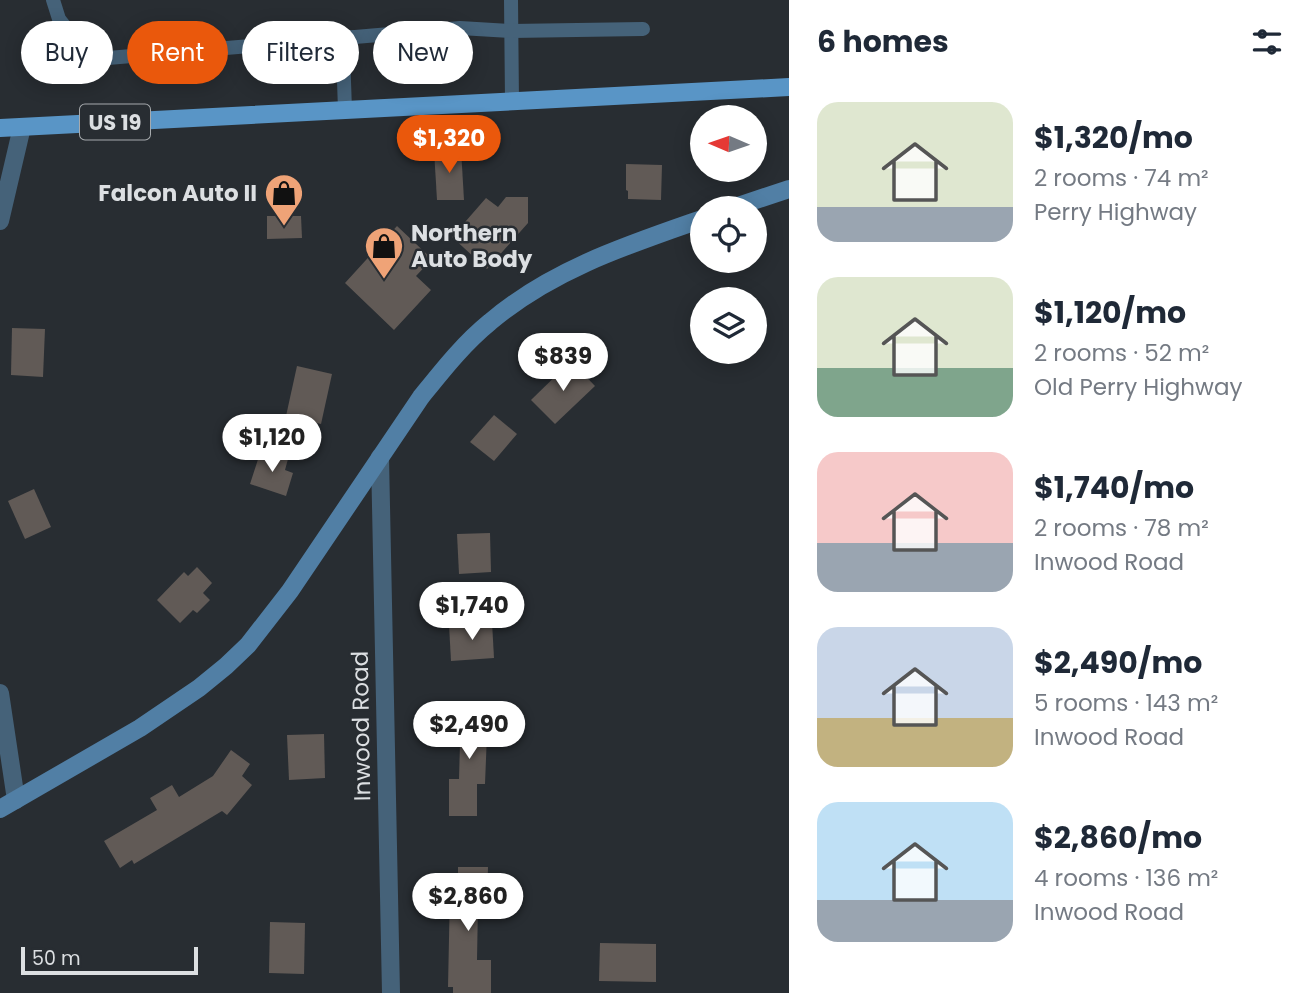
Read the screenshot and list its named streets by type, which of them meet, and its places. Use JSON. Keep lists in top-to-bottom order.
{
  "streets": {
    "main road": ["US 19"],
    "street": ["Inwood Road"]
  },
  "places": {
    "shop": ["Falcon Auto II", "Northern Auto Body"]
  },
  "scale_bar": "50 m",
  "north": "left",
  "page": {
    "heading": "6 homes",
    "chip": [
      "Buy",
      "Rent",
      "Filters",
      "New"
    ],
    "list": [
      {
        "name": "$1,320/mo",
        "note": "2 rooms · 74 m² · Perry Highway"
      },
      {
        "name": "$1,120/mo",
        "note": "2 rooms · 52 m² · Old Perry Highway"
      },
      {
        "name": "$1,740/mo",
        "note": "2 rooms · 78 m² · Inwood Road"
      },
      {
        "name": "$2,490/mo",
        "note": "5 rooms · 143 m² · Inwood Road"
      },
      {
        "name": "$2,860/mo",
        "note": "4 rooms · 136 m² · Inwood Road"
      }
    ],
    "price": [
      "$1,320",
      "$839",
      "$1,120",
      "$1,740",
      "$2,490",
      "$2,860"
    ],
    "scale": "50 m"
  }
}
